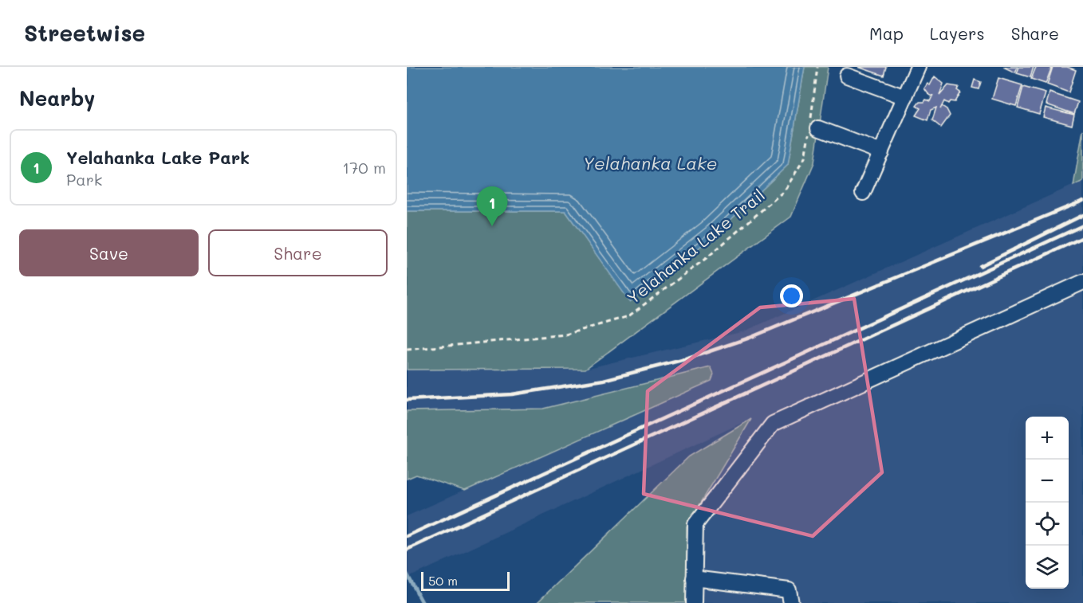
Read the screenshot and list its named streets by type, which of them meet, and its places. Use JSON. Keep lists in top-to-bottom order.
{
  "streets": {
    "path": ["Yelahanka Lake Trail"]
  },
  "water": ["Yelahanka Lake"],
  "scale_bar": "50 m",
  "page": {
    "header": "Streetwise",
    "nav": ["Map", "Layers", "Share"],
    "heading": "Nearby",
    "list": [
      {
        "mark": "1",
        "name": "Yelahanka Lake Park",
        "note": "Park",
        "value": "170 m"
      }
    ],
    "pins": "1",
    "buttons": ["Save", "Share"],
    "map_buttons": ["+", "−"],
    "scale": "50 m"
  }
}
